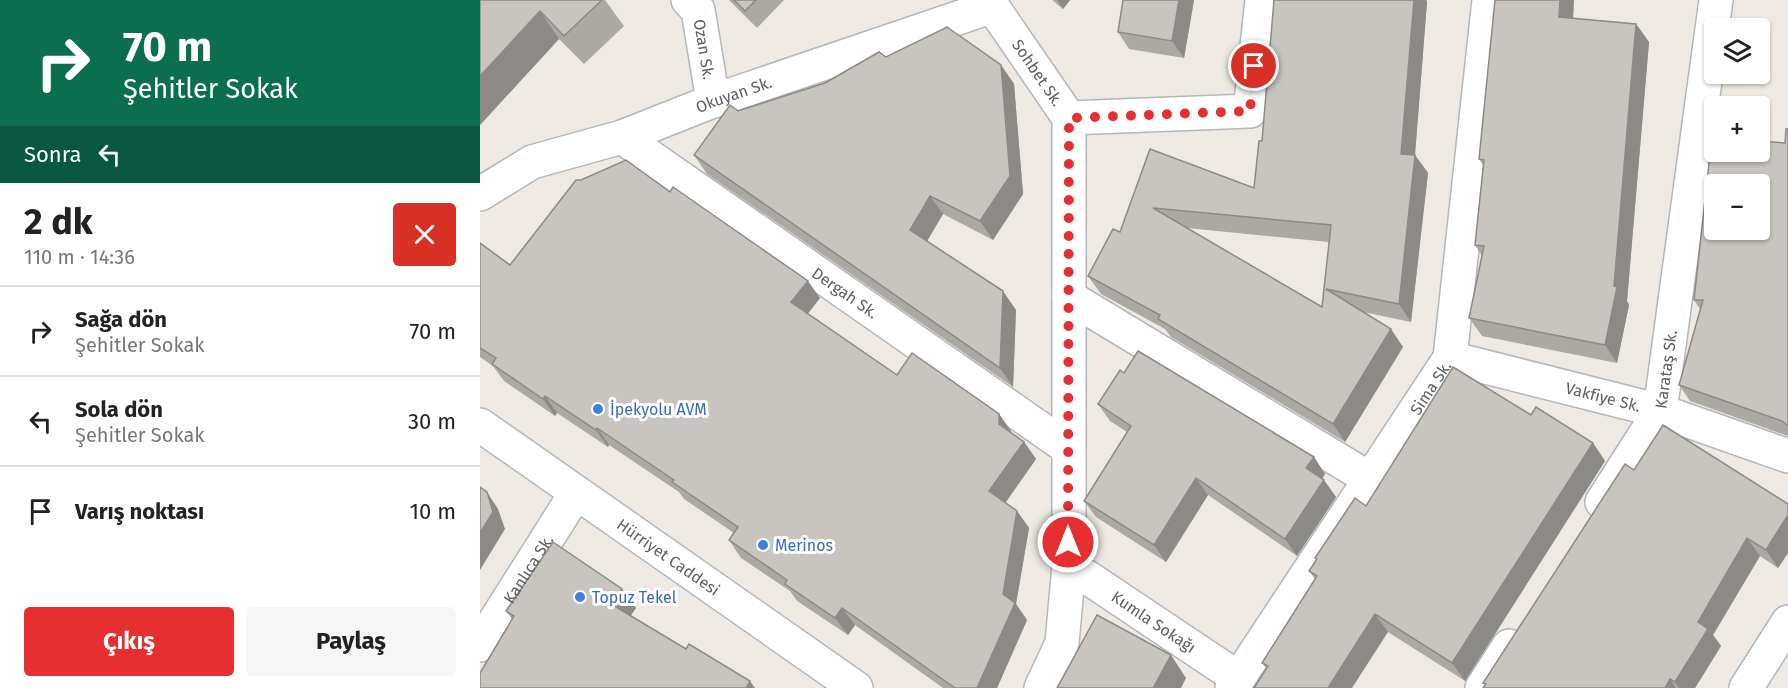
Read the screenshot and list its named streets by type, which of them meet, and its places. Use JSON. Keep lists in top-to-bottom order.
{
  "streets": {
    "street": [
      "Ozan Sk.",
      "Sohbet Sk.",
      "Okuyan Sk.",
      "Dergah Sk.",
      "Karataş Sk.",
      "Sima Sk.",
      "Vakfiye Sk.",
      "Hürriyet Caddesi",
      "Kanlıca Sk.",
      "Kumla Sokağı"
    ]
  },
  "crossings": [
    ["Ozan Sk.", "Okuyan Sk."],
    ["Sohbet Sk.", "Okuyan Sk."],
    ["Sohbet Sk.", "Dergah Sk."],
    ["Sohbet Sk.", "Kumla Sokağı"],
    ["Okuyan Sk.", "Dergah Sk."],
    ["Karataş Sk.", "Vakfiye Sk."],
    ["Sima Sk.", "Vakfiye Sk."],
    ["Sima Sk.", "Kumla Sokağı"],
    ["Hürriyet Caddesi", "Kanlıca Sk."]
  ],
  "places": ["İpekyolu AVM", "Merinos", "Topuz Tekel"],
  "page": {
    "turn": ["70 m", "Şehitler Sokak"],
    "map_buttons": ["+", "−"],
    "then": "Sonra",
    "heading": ["2 dk", "110 m · 14:36"],
    "list": [
      {
        "name": "Sağa dön",
        "note": "Şehitler Sokak",
        "value": "70 m"
      },
      {
        "name": "Sola dön",
        "note": "Şehitler Sokak",
        "value": "30 m"
      },
      {
        "name": "Varış noktası",
        "value": "10 m"
      }
    ],
    "buttons": ["Çıkış", "Paylaş"]
  }
}
